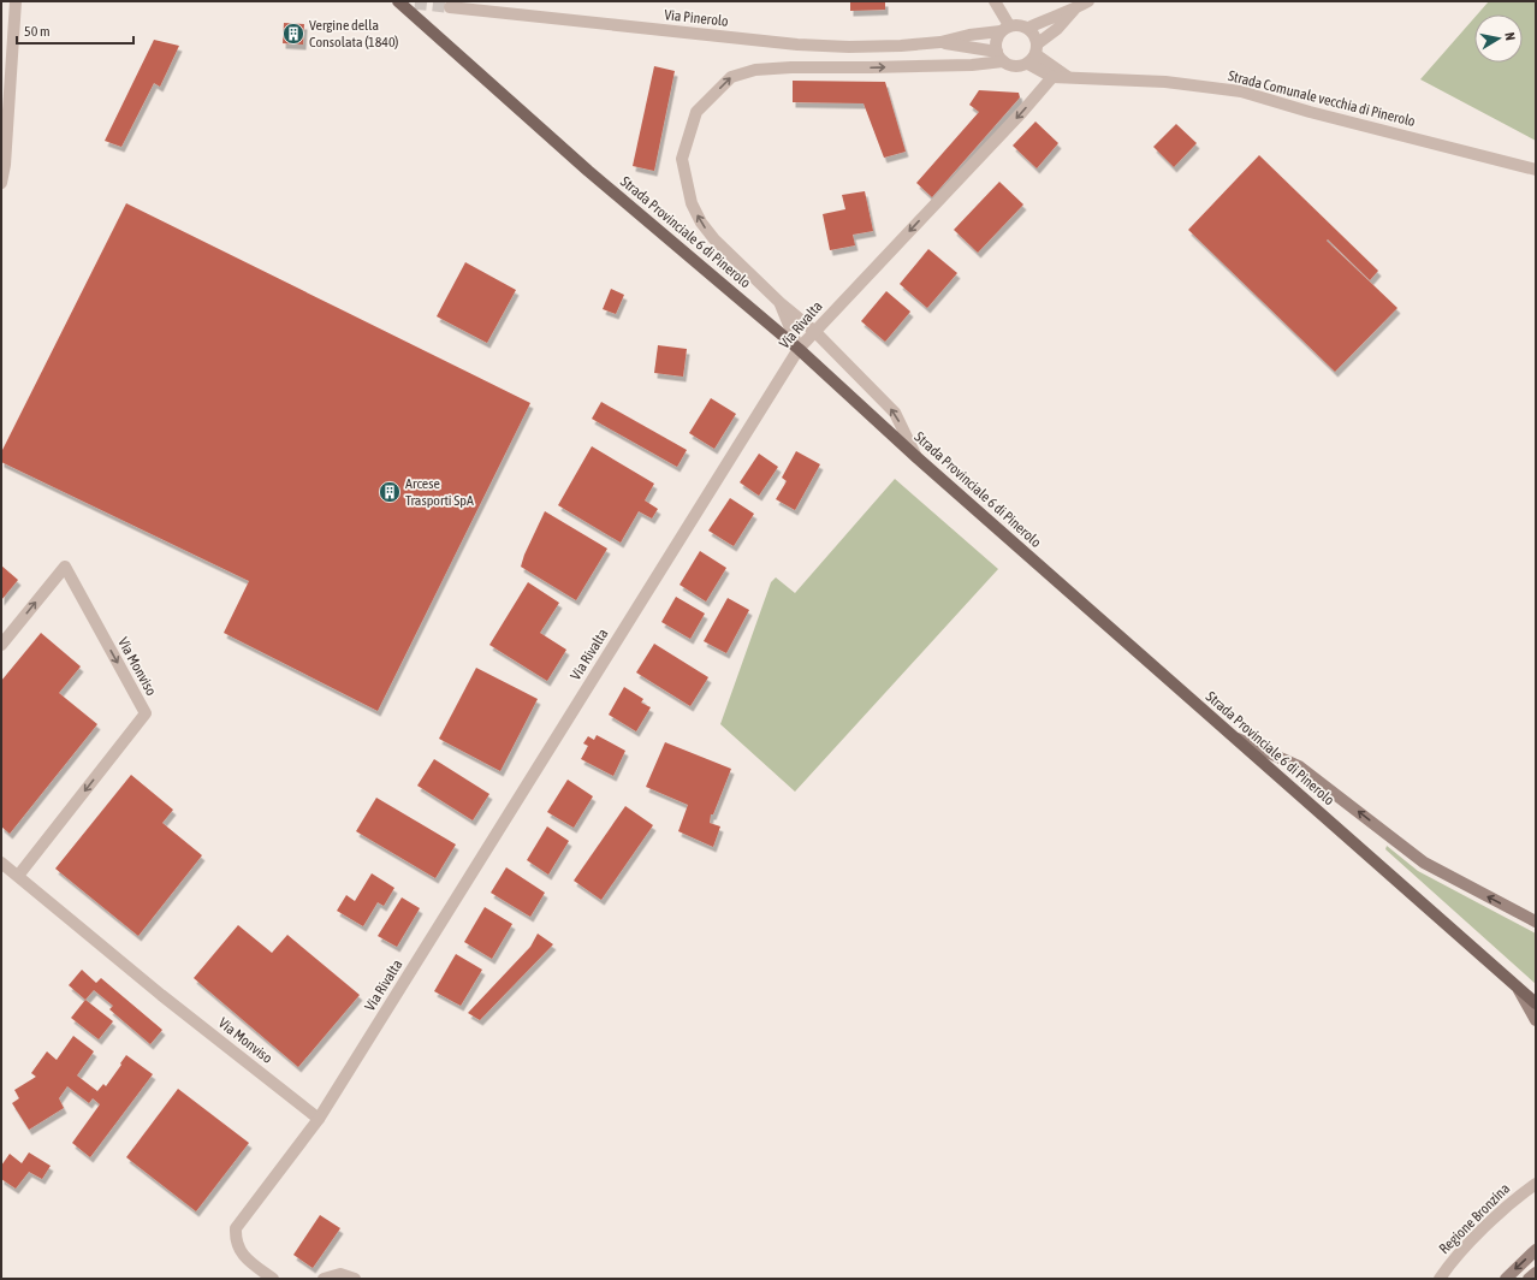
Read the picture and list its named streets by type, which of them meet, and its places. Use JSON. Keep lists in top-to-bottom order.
{
  "streets": {
    "main road": ["Strada Provinciale 6 di Pinerolo"],
    "street": [
      "Via Pinerolo",
      "Strada Comunale vecchia di Pinerolo",
      "Via Rivalta",
      "Via Monviso",
      "Regione Bronzina"
    ]
  },
  "crossings": [
    ["Strada Comunale vecchia di Pinerolo", "Via Rivalta"],
    ["Strada Provinciale 6 di Pinerolo", "Via Rivalta"],
    ["Via Rivalta", "Via Monviso"]
  ],
  "places": {
    "building": ["Vergine della Consolata (1840)", "Arcese Trasporti SpA"]
  },
  "scale_bar": "50 m",
  "north": "right"
}
